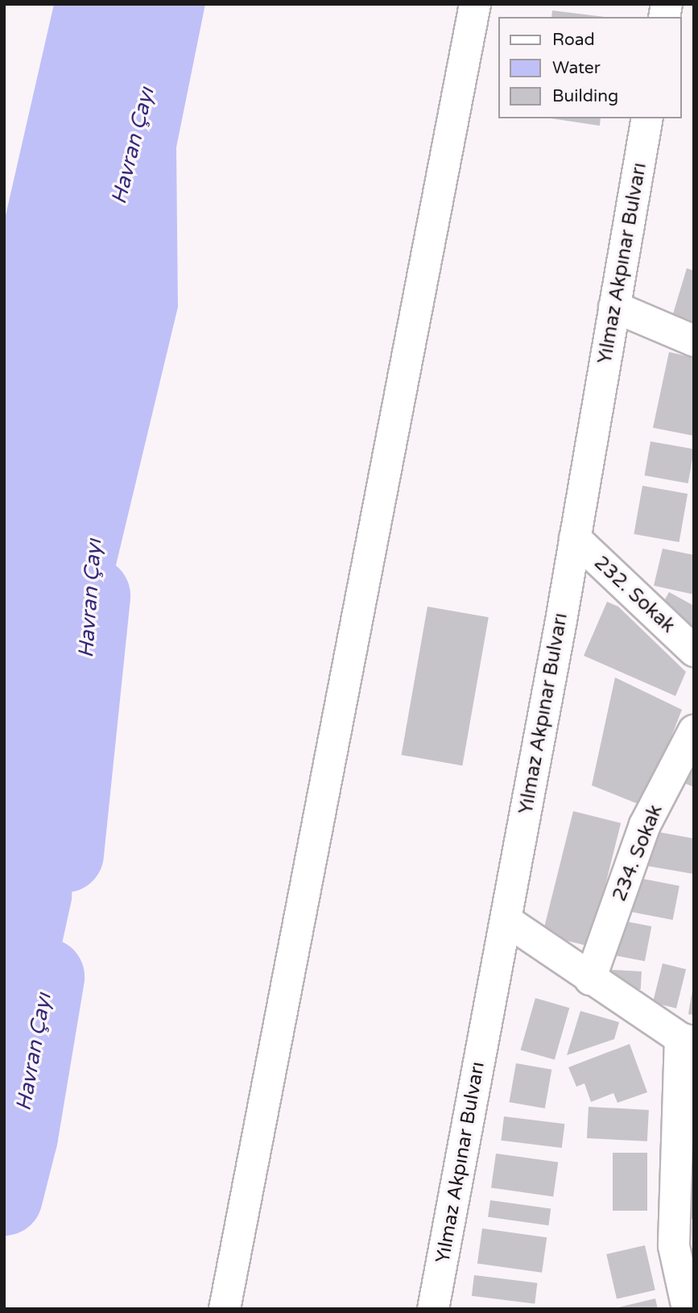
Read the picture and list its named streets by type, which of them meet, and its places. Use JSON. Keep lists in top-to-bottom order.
{
  "streets": {
    "street": ["Yılmaz Akpınar Bulvarı", "232. Sokak", "234. Sokak"]
  },
  "crossings": [
    ["Yılmaz Akpınar Bulvarı", "232. Sokak"]
  ],
  "water": ["Havran Çayı"],
  "legend": ["Road", "Water", "Building"]
}
